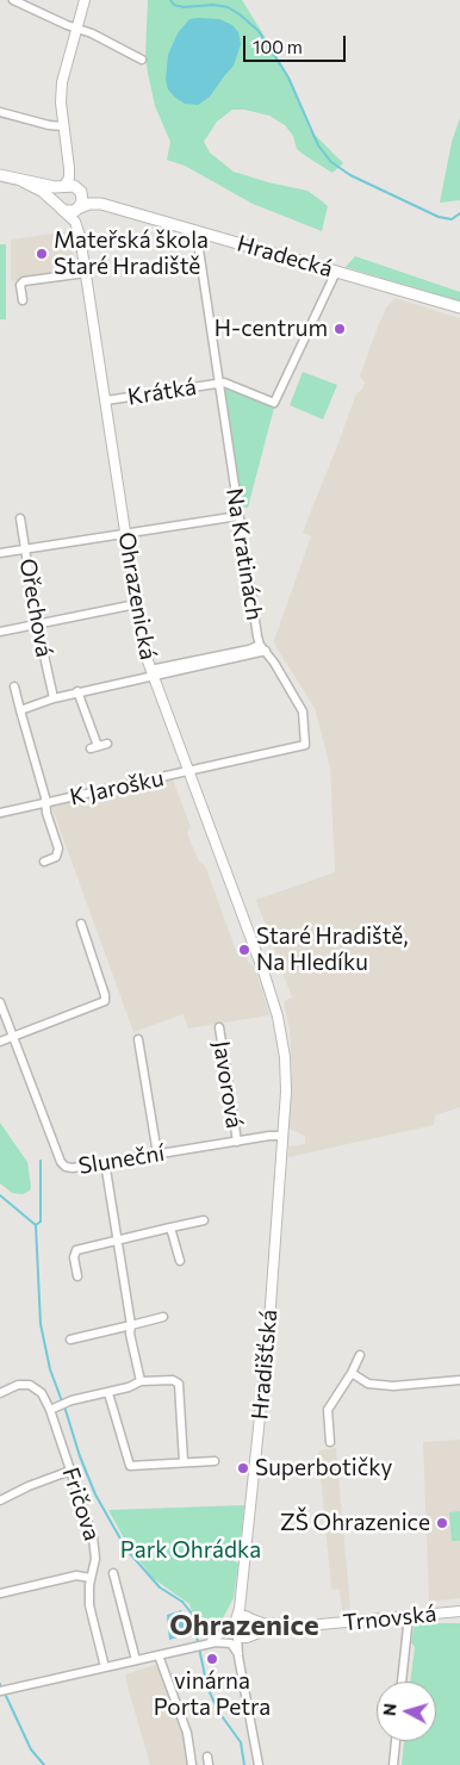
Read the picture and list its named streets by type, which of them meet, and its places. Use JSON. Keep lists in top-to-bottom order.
{
  "streets": {
    "main road": ["Hradecká"],
    "street": [
      "Krátká",
      "Na Kratinách",
      "Ohrazenická",
      "Ořechová",
      "K Jarošku",
      "Javorová",
      "Sluneční",
      "Hradišťská",
      "Fričova",
      "Trnovská"
    ]
  },
  "crossings": [
    ["Hradecká", "Na Kratinách"],
    ["Hradecká", "Ohrazenická"],
    ["Krátká", "Na Kratinách"],
    ["Krátká", "Ohrazenická"],
    ["Na Kratinách", "Ohrazenická"],
    ["Na Kratinách", "K Jarošku"],
    ["Ohrazenická", "K Jarošku"],
    ["Ohrazenická", "Sluneční"],
    ["Ohrazenická", "Hradišťská"],
    ["Ořechová", "K Jarošku"],
    ["Javorová", "Sluneční"],
    ["Sluneční", "Hradišťská"],
    ["Hradišťská", "Trnovská"]
  ],
  "districts": ["Ohrazenice"],
  "parks": ["Park Ohrádka"],
  "places": [
    "Mateřská škola Staré Hradiště",
    "H-centrum",
    "Staré Hradiště, Na Hledíku",
    "Superbotičky",
    "ZŠ Ohrazenice",
    "vinárna Porta Petra"
  ],
  "scale_bar": "100 m",
  "north": "left"
}
